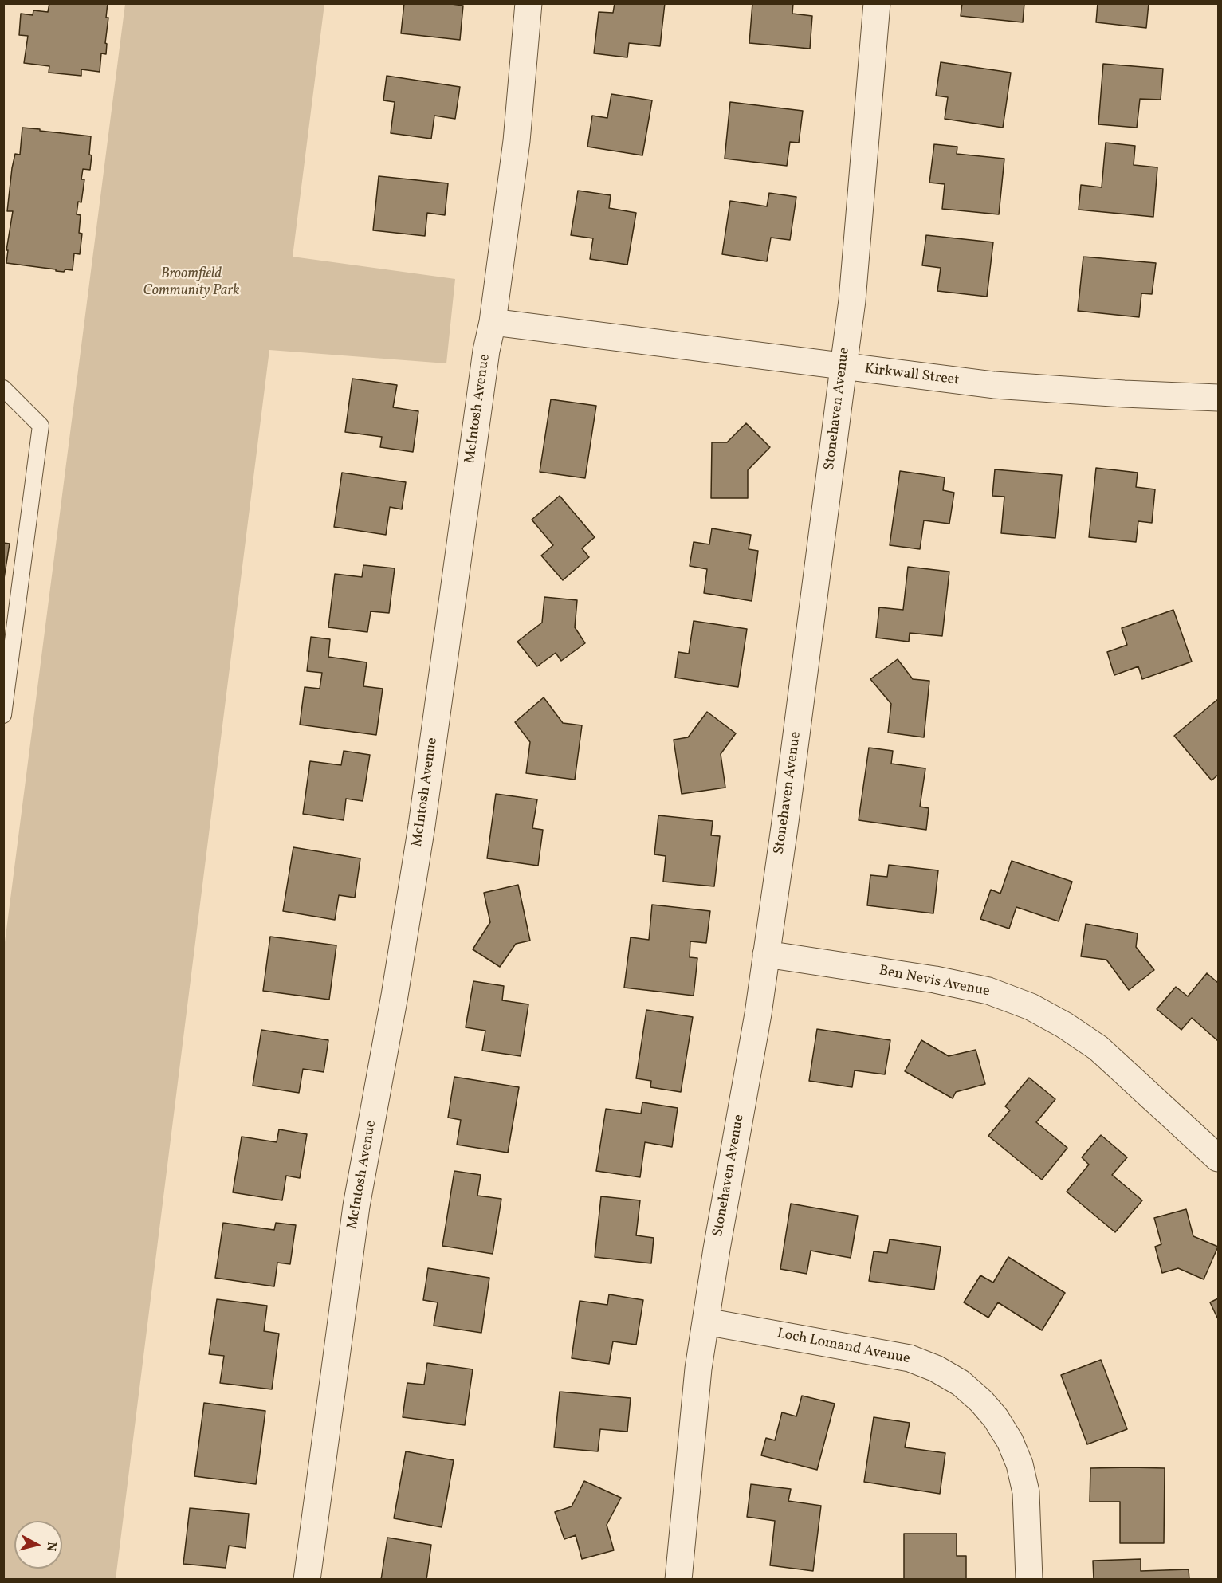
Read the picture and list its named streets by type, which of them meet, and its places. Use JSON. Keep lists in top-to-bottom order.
{
  "streets": {
    "street": [
      "Kirkwall Street",
      "McIntosh Avenue",
      "Stonehaven Avenue",
      "Ben Nevis Avenue",
      "Loch Lomand Avenue"
    ]
  },
  "crossings": [
    ["Kirkwall Street", "McIntosh Avenue"],
    ["Kirkwall Street", "Stonehaven Avenue"],
    ["Stonehaven Avenue", "Ben Nevis Avenue"],
    ["Stonehaven Avenue", "Loch Lomand Avenue"]
  ],
  "parks": ["Broomfield Community Park"],
  "north": "right"
}
